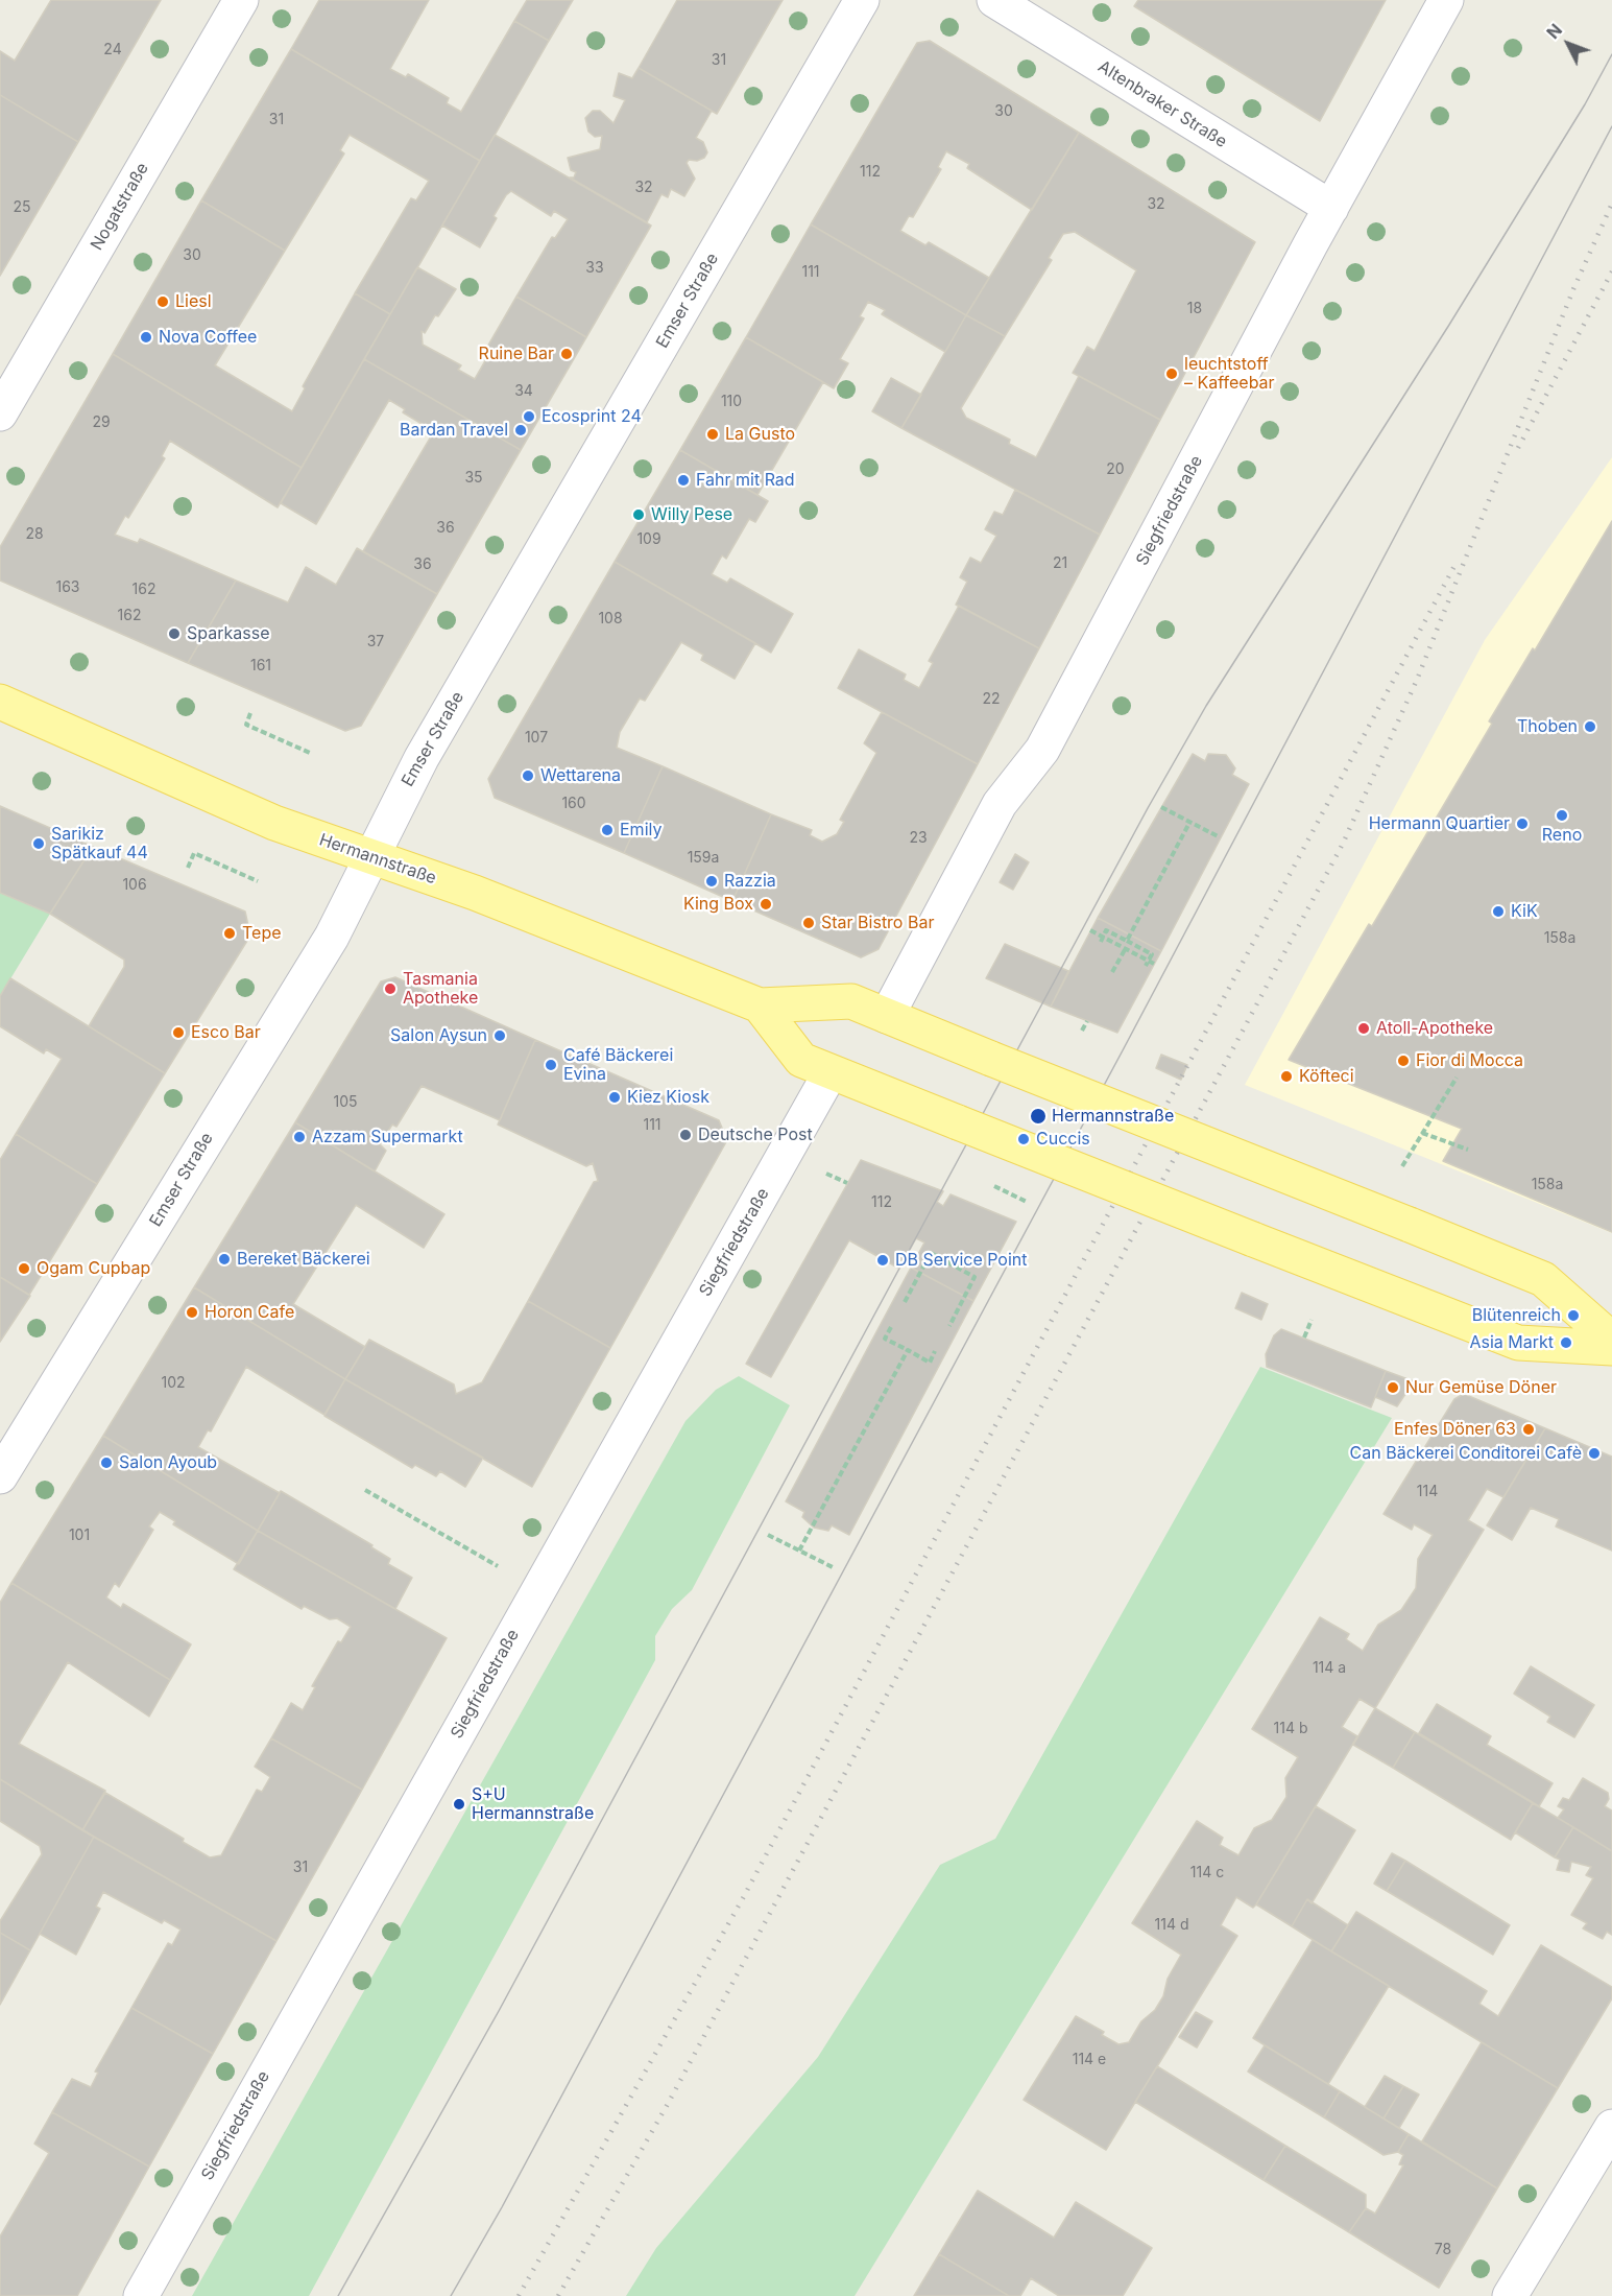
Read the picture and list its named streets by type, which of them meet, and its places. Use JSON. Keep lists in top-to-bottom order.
{
  "streets": {
    "main road": ["Hermannstraße"],
    "street": [
      "Altenbraker Straße",
      "Nogatstraße",
      "Emser Straße",
      "Siegfriedstraße"
    ]
  },
  "crossings": [
    ["Altenbraker Straße", "Siegfriedstraße"],
    ["Emser Straße", "Hermannstraße"],
    ["Siegfriedstraße", "Hermannstraße"]
  ],
  "places": [
    "Liesl",
    "Nova Coffee",
    "Ruine Bar",
    "leuchtstoff – Kaffeebar",
    "Ecosprint 24",
    "Bardan Travel",
    "La Gusto",
    "Fahr mit Rad",
    "Willy Pese",
    "Sparkasse",
    "Thoben",
    "Wettarena",
    "Reno",
    "Hermann Quartier",
    "Emily",
    "Sarikiz Spätkauf 44",
    "Razzia",
    "King Box",
    "KiK",
    "Star Bistro Bar",
    "Tepe",
    "Tasmania Apotheke",
    "Atoll-Apotheke",
    "Esco Bar",
    "Salon Aysun",
    "Fior di Mocca",
    "Café Bäckerei Evina",
    "Köfteci",
    "Kiez Kiosk",
    "Hermannstraße",
    "Deutsche Post",
    "Azzam Supermarkt",
    "Cuccis",
    "Bereket Bäckerei",
    "DB Service Point",
    "Ogam Cupbap",
    "Horon Cafe",
    "Blütenreich",
    "Asia Markt",
    "Nur Gemüse Döner",
    "Enfes Döner 63",
    "Can Bäckerei Conditorei Cafè",
    "Salon Ayoub",
    "S+U Hermannstraße"
  ],
  "house_numbers": [
    "24",
    "31",
    "30",
    "31",
    "112",
    "32",
    "32",
    "25",
    "30",
    "33",
    "111",
    "18",
    "34",
    "110",
    "29",
    "20",
    "35",
    "36",
    "28",
    "109",
    "21",
    "36",
    "163",
    "162",
    "162",
    "108",
    "37",
    "161",
    "22",
    "107",
    "160",
    "23",
    "159a",
    "106",
    "158a",
    "105",
    "111",
    "158a",
    "112",
    "102",
    "114",
    "101",
    "114 a",
    "114 b",
    "31",
    "114 c",
    "114 d",
    "114 e",
    "78"
  ],
  "north": "top left"
}
